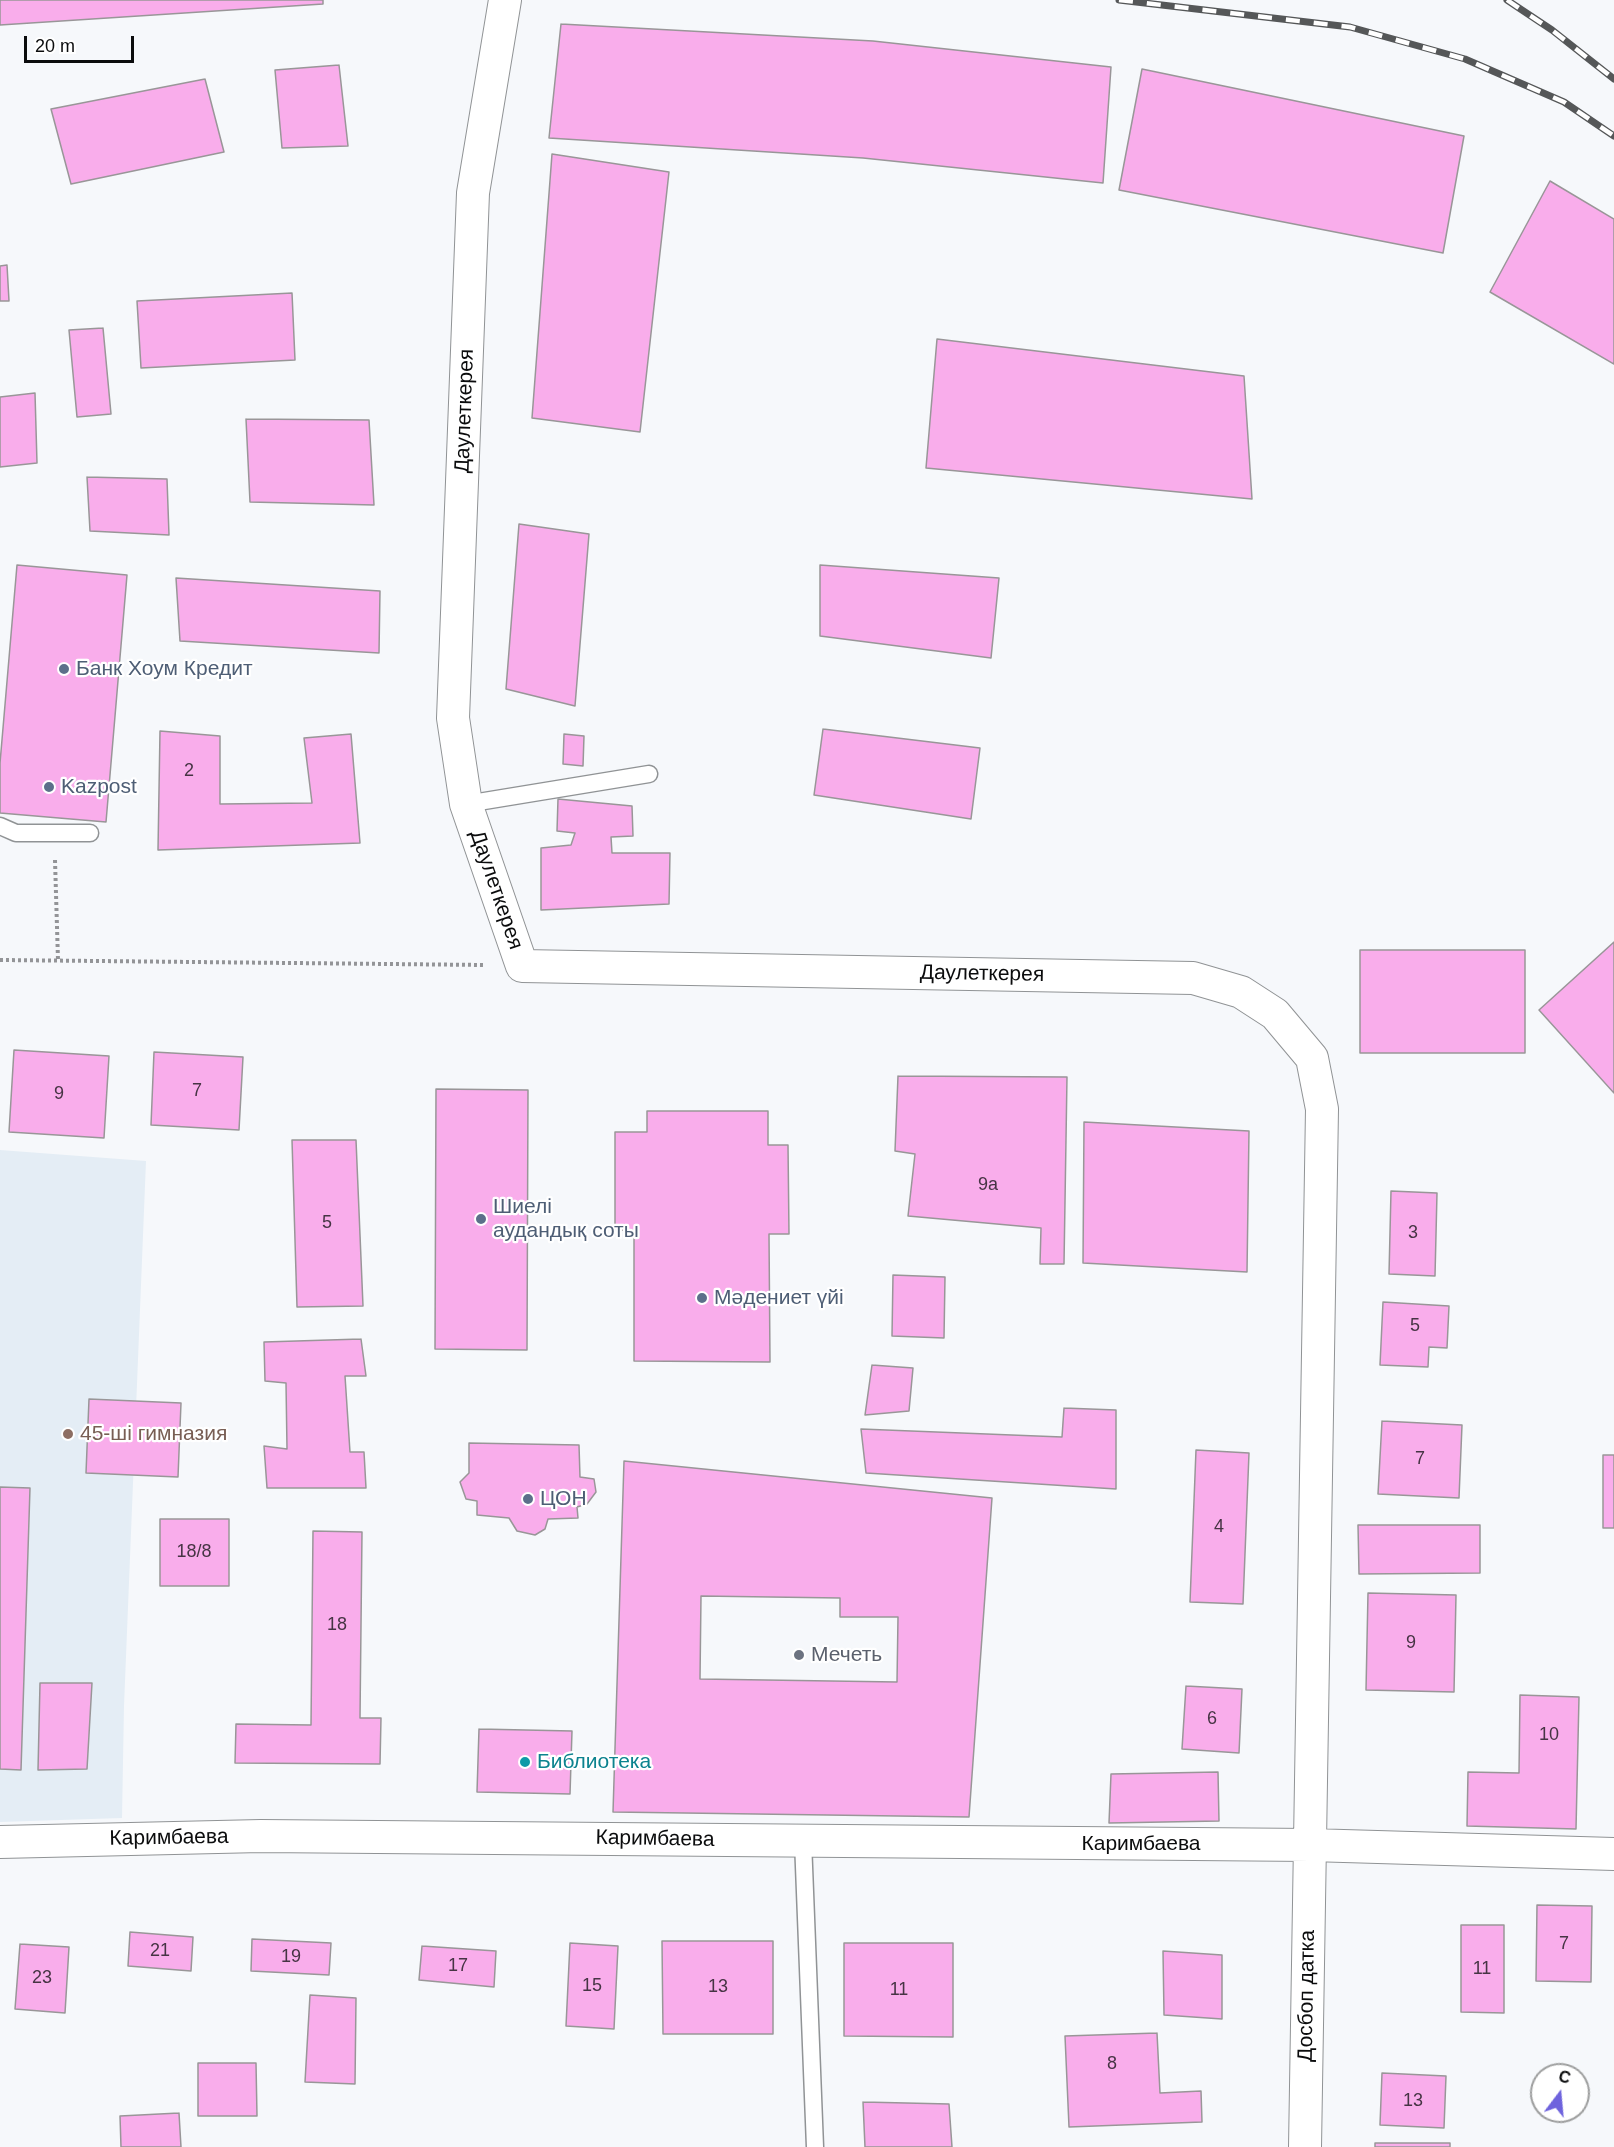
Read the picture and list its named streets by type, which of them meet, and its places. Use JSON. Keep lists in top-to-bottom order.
{
  "streets": {
    "street": ["Даулеткерея", "Каримбаева", "Досбоп датка"]
  },
  "crossings": [
    ["Даулеткерея", "Досбоп датка"],
    ["Каримбаева", "Досбоп датка"]
  ],
  "places": [
    "Банк Хоум Кредит",
    "Kazpost",
    "Шиелі аудандық соты",
    "Мәдениет үйі",
    "45-ші гимназия",
    "ЦОН",
    "Мечеть",
    "Библиотека"
  ],
  "house_numbers": [
    "2",
    "7",
    "9",
    "9а",
    "5",
    "3",
    "5",
    "7",
    "4",
    "18/8",
    "18",
    "9",
    "6",
    "10",
    "7",
    "21",
    "19",
    "17",
    "11",
    "23",
    "15",
    "13",
    "11",
    "8",
    "13"
  ],
  "scale_bar": "20 m",
  "north": "top"
}
